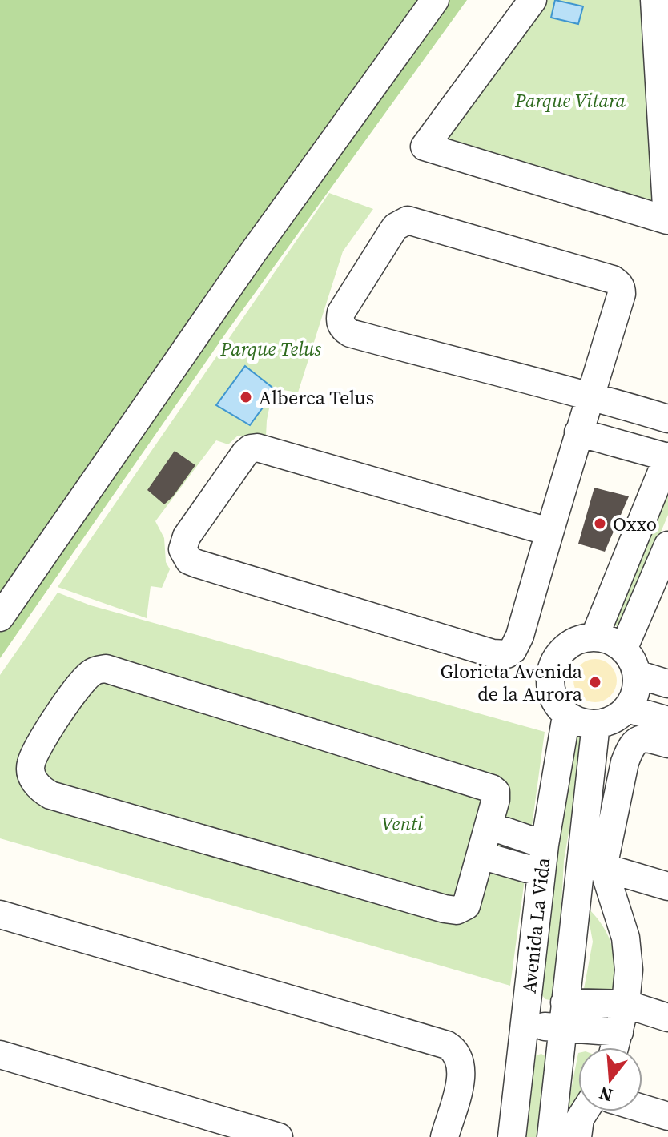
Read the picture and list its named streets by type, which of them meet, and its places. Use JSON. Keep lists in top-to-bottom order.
{
  "streets": {
    "street": ["Avenida La Vida"]
  },
  "parks": ["Parque Vitara", "Parque Telus", "Venti"],
  "places": ["Alberca Telus", "Oxxo", "Glorieta Avenida de la Aurora"],
  "north": "bottom"
}
